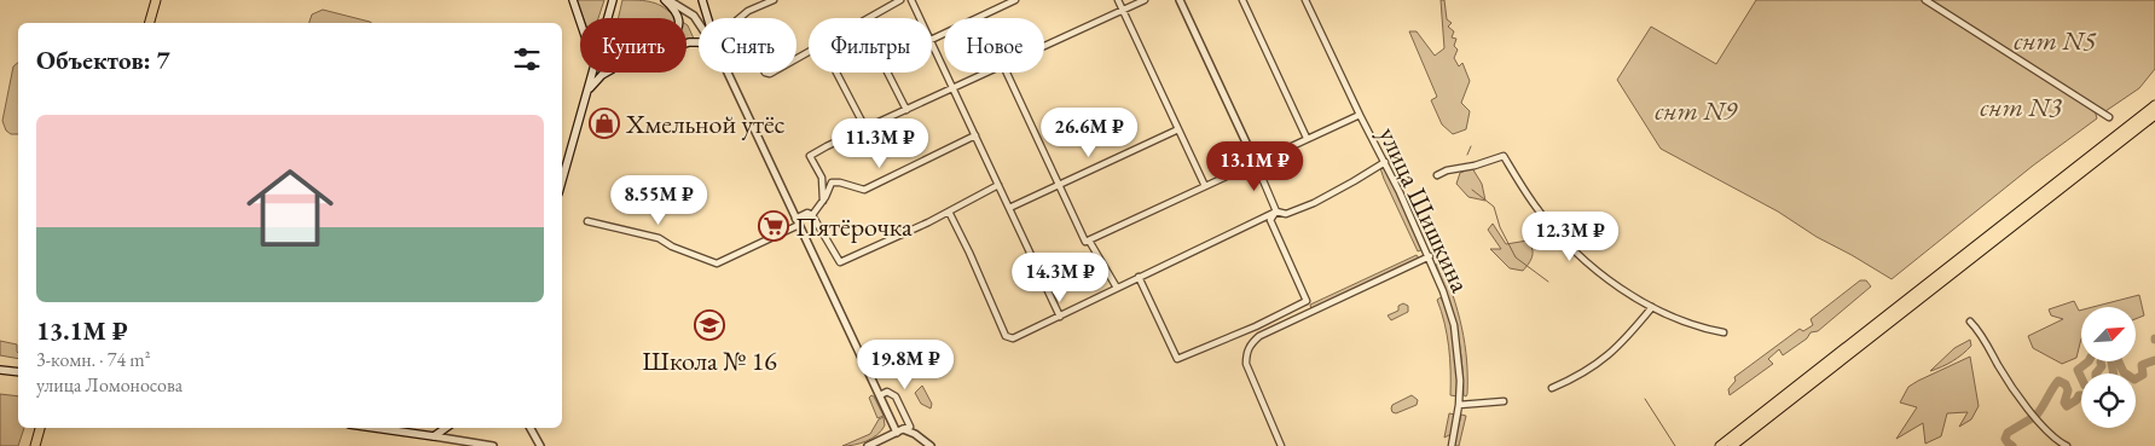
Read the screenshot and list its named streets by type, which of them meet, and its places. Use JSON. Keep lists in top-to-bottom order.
{
  "streets": {
    "street": ["улица Шишкина"]
  },
  "parks": ["снт N5", "снт N3", "снт N9"],
  "places": {
    "shop": ["Хмельной утёс"],
    "supermarket": ["Пятёрочка"],
    "school or university": ["Школа № 16"]
  },
  "north": "top right",
  "page": {
    "chip": [
      "Купить",
      "Снять",
      "Фильтры",
      "Новое"
    ],
    "heading": "Объектов: 7",
    "list": [
      {
        "name": "13.1M ₽",
        "note": "3-комн. · 74 m² · улица Ломоносова"
      }
    ],
    "price": [
      "26.6M ₽",
      "11.3M ₽",
      "13.1M ₽",
      "8.55M ₽",
      "12.3M ₽",
      "14.3M ₽",
      "19.8M ₽"
    ]
  }
}
